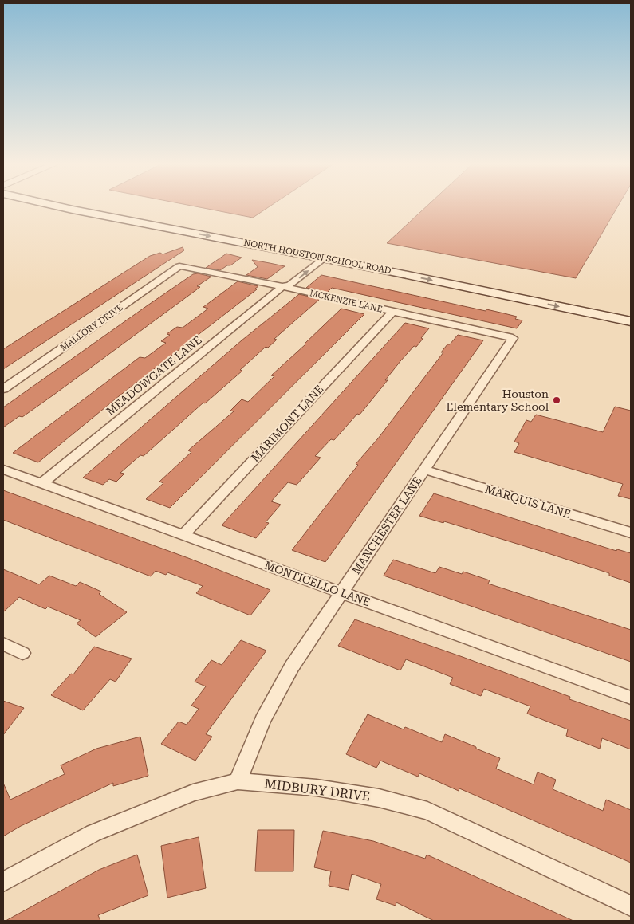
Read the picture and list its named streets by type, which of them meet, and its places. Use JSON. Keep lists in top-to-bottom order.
{
  "streets": {
    "main road": ["NORTH HOUSTON SCHOOL ROAD"],
    "street": [
      "MCKENZIE LANE",
      "MALLORY DRIVE",
      "MEADOWGATE LANE",
      "MARIMONT LANE",
      "MARQUIS LANE",
      "MANCHESTER LANE",
      "MONTICELLO LANE",
      "MIDBURY DRIVE"
    ]
  },
  "crossings": [
    ["NORTH HOUSTON SCHOOL ROAD", "MEADOWGATE LANE"],
    ["MCKENZIE LANE", "MALLORY DRIVE"],
    ["MCKENZIE LANE", "MEADOWGATE LANE"],
    ["MCKENZIE LANE", "MARIMONT LANE"],
    ["MCKENZIE LANE", "MANCHESTER LANE"],
    ["MEADOWGATE LANE", "MONTICELLO LANE"],
    ["MARIMONT LANE", "MONTICELLO LANE"],
    ["MARQUIS LANE", "MANCHESTER LANE"],
    ["MANCHESTER LANE", "MONTICELLO LANE"],
    ["MANCHESTER LANE", "MIDBURY DRIVE"]
  ],
  "places": ["Houston Elementary School"]
}
